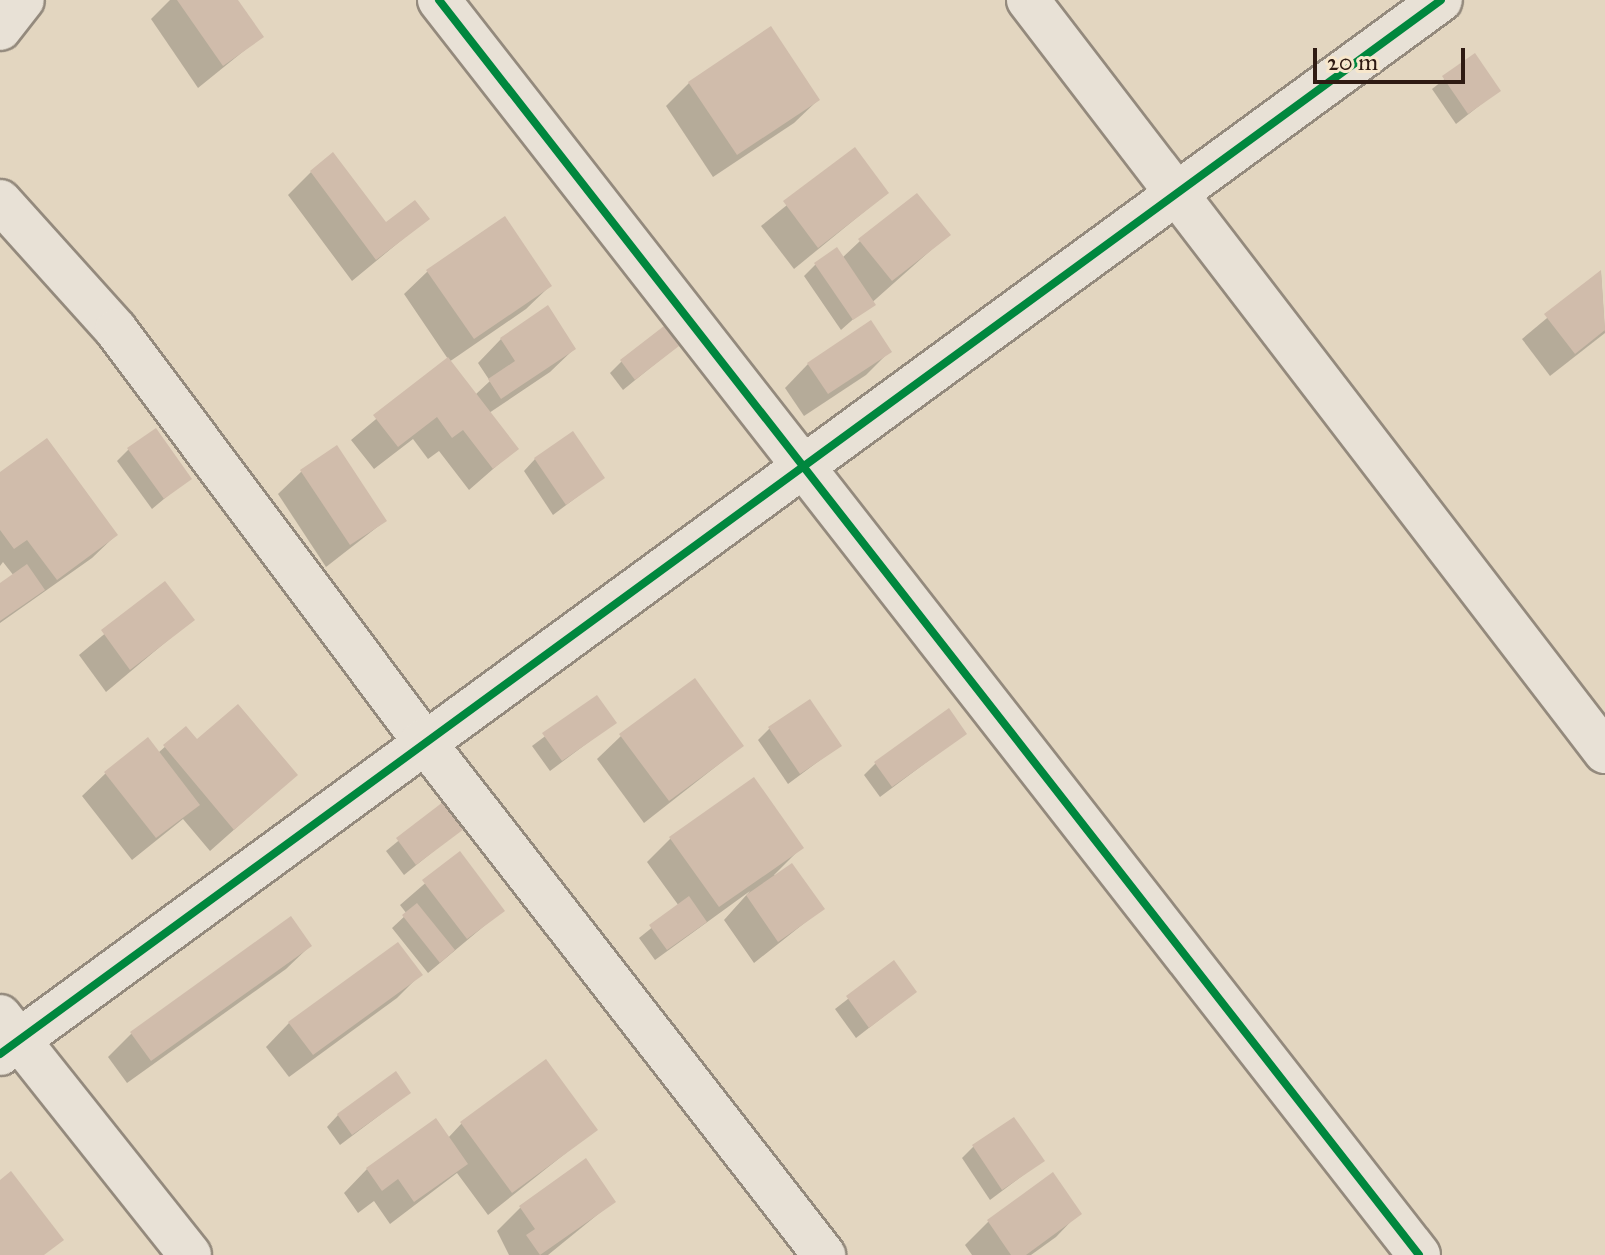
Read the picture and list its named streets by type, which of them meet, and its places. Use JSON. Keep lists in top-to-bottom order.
{
  "scale_bar": "20 m"
}
